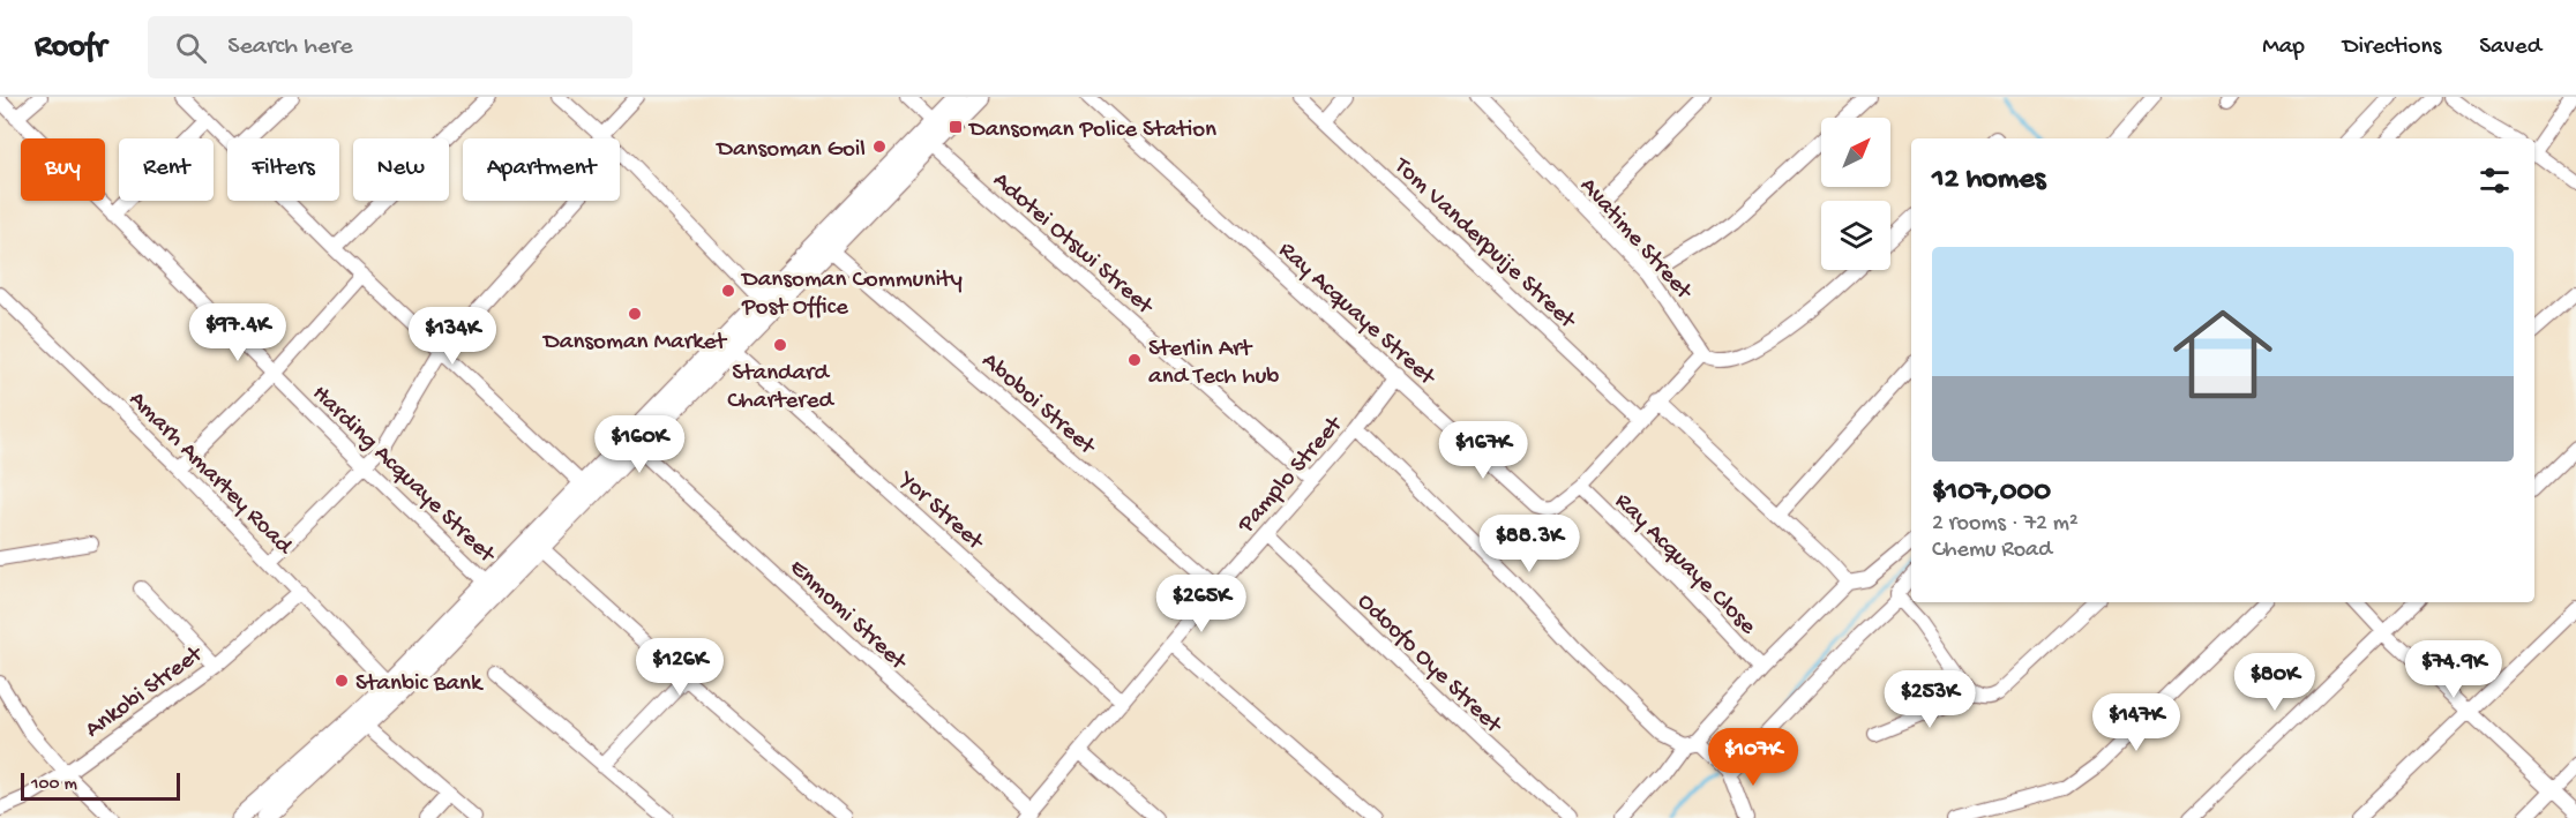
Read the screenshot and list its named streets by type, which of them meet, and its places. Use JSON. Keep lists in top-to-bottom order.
{
  "streets": {
    "street": [
      "Avatime Street",
      "Adotei Otswi Street",
      "Tom Vanderpuije Street",
      "Ray Acquaye Street",
      "Aboboi Street",
      "Amarh Amartey Road",
      "Harding Acquaye Street",
      "Pamplo Street",
      "Yor Street",
      "Ray Acquaye Close",
      "Enmomi Street",
      "Odoofo Oye Street",
      "Ankobi Street"
    ]
  },
  "crossings": [
    ["Adotei Otswi Street", "Pamplo Street"],
    ["Tom Vanderpuije Street", "Ray Acquaye Street"],
    ["Ray Acquaye Street", "Pamplo Street"],
    ["Ray Acquaye Street", "Ray Acquaye Close"],
    ["Aboboi Street", "Pamplo Street"],
    ["Amarh Amartey Road", "Ankobi Street"],
    ["Pamplo Street", "Yor Street"],
    ["Pamplo Street", "Enmomi Street"],
    ["Pamplo Street", "Odoofo Oye Street"]
  ],
  "places": {
    "transit": ["Dansoman Police Station"],
    "other": [
      "Dansoman Goil",
      "Dansoman Community Post Office",
      "Dansoman Market",
      "Standard Chartered",
      "Sterlin Art and Tech hub",
      "Stanbic Bank"
    ]
  },
  "scale_bar": "100 m",
  "north": "top right",
  "page": {
    "header": "Roofr",
    "search": "Search here",
    "nav": ["Map", "Directions", "Saved"],
    "chip": [
      "Buy",
      "Rent",
      "Filters",
      "New",
      "Apartment"
    ],
    "heading": "12 homes",
    "list": [
      {
        "name": "$107,000",
        "note": "2 rooms · 72 m² · Chemu Road"
      }
    ],
    "price": [
      "$97.4K",
      "$134K",
      "$160K",
      "$167K",
      "$88.3K",
      "$265K",
      "$126K",
      "$74.9K",
      "$80K",
      "$253K",
      "$147K",
      "$107K"
    ],
    "scale": "100 m"
  }
}
